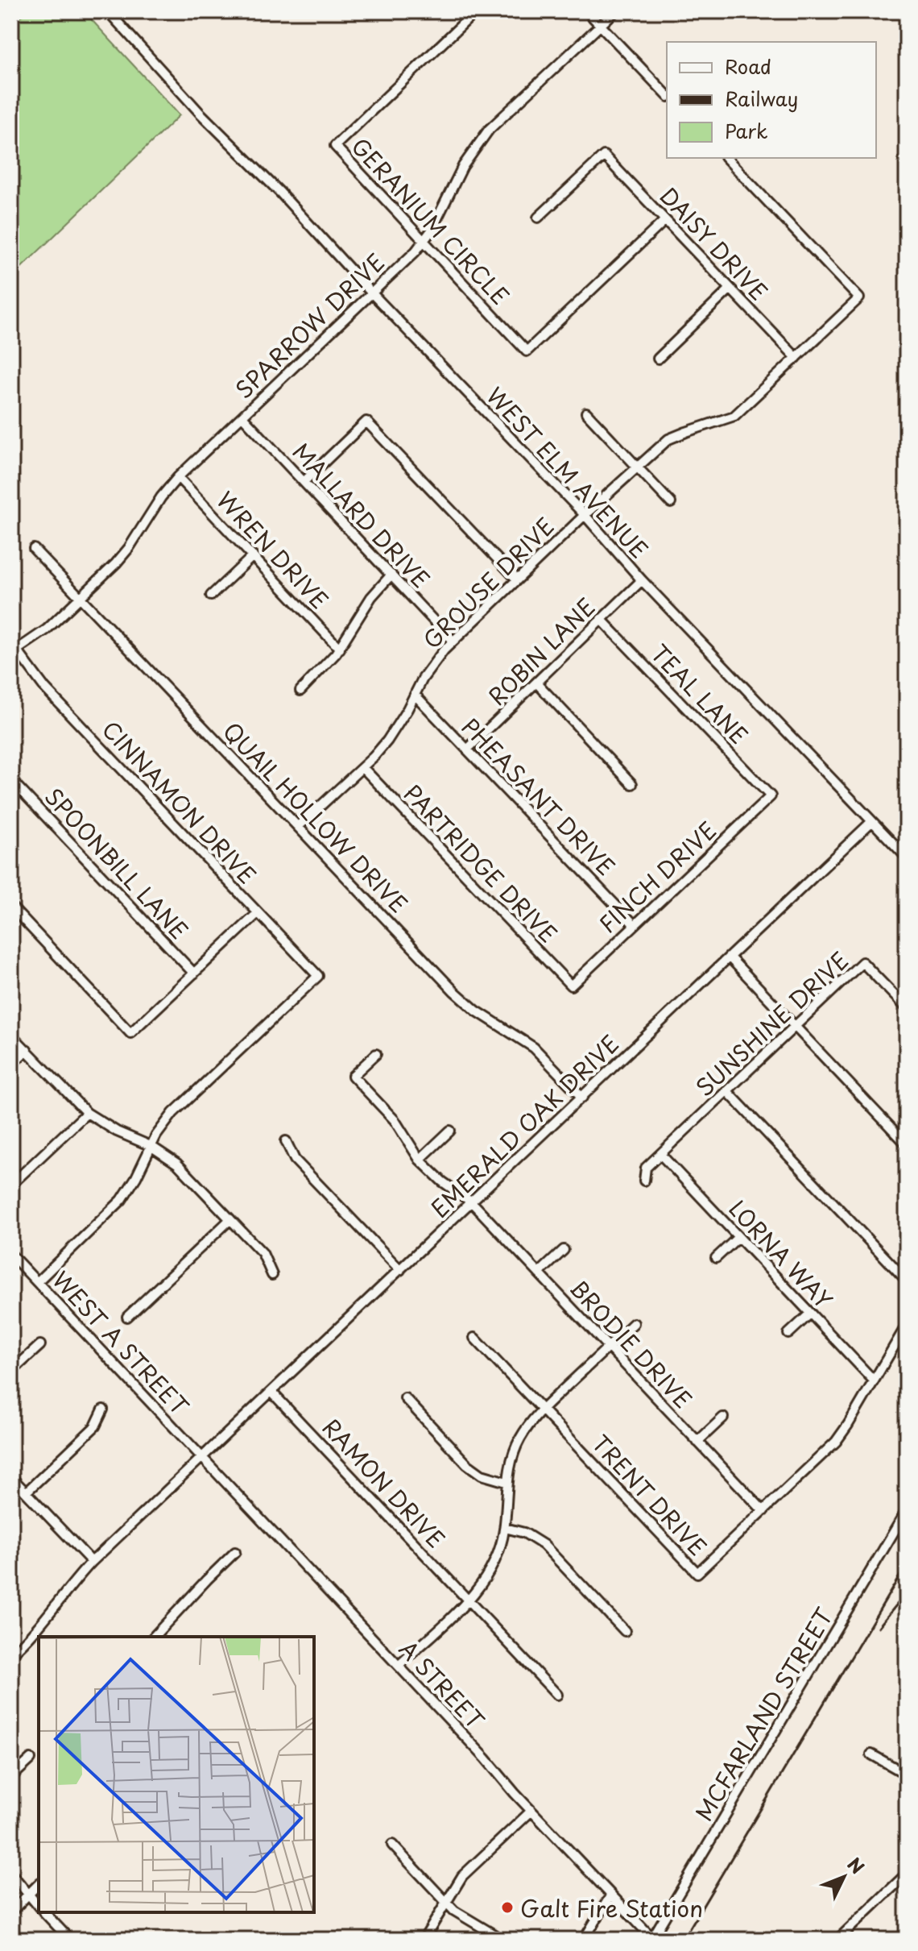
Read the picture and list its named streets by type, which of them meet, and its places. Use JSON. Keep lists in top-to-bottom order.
{
  "streets": {
    "street": [
      "GERANIUM CIRCLE",
      "DAISY DRIVE",
      "SPARROW DRIVE",
      "WEST ELM AVENUE",
      "MALLARD DRIVE",
      "WREN DRIVE",
      "GROUSE DRIVE",
      "ROBIN LANE",
      "TEAL LANE",
      "PHEASANT DRIVE",
      "CINNAMON DRIVE",
      "QUAIL HOLLOW DRIVE",
      "SPOONBILL LANE",
      "PARTRIDGE DRIVE",
      "FINCH DRIVE",
      "SUNSHINE DRIVE",
      "EMERALD OAK DRIVE",
      "LORNA WAY",
      "WEST A STREET",
      "BRODIE DRIVE",
      "RAMON DRIVE",
      "TRENT DRIVE",
      "A STREET",
      "MCFARLAND STREET"
    ]
  },
  "crossings": [
    ["GERANIUM CIRCLE", "DAISY DRIVE"],
    ["GERANIUM CIRCLE", "SPARROW DRIVE"],
    ["DAISY DRIVE", "GROUSE DRIVE"],
    ["SPARROW DRIVE", "WEST ELM AVENUE"],
    ["SPARROW DRIVE", "MALLARD DRIVE"],
    ["SPARROW DRIVE", "WREN DRIVE"],
    ["SPARROW DRIVE", "CINNAMON DRIVE"],
    ["SPARROW DRIVE", "QUAIL HOLLOW DRIVE"],
    ["WEST ELM AVENUE", "GROUSE DRIVE"],
    ["WEST ELM AVENUE", "ROBIN LANE"],
    ["WEST ELM AVENUE", "EMERALD OAK DRIVE"],
    ["MALLARD DRIVE", "GROUSE DRIVE"],
    ["GROUSE DRIVE", "PHEASANT DRIVE"],
    ["GROUSE DRIVE", "QUAIL HOLLOW DRIVE"],
    ["GROUSE DRIVE", "PARTRIDGE DRIVE"],
    ["ROBIN LANE", "TEAL LANE"],
    ["ROBIN LANE", "PHEASANT DRIVE"],
    ["TEAL LANE", "FINCH DRIVE"],
    ["PHEASANT DRIVE", "FINCH DRIVE"],
    ["QUAIL HOLLOW DRIVE", "EMERALD OAK DRIVE"],
    ["PARTRIDGE DRIVE", "FINCH DRIVE"],
    ["SUNSHINE DRIVE", "LORNA WAY"],
    ["EMERALD OAK DRIVE", "WEST A STREET"],
    ["EMERALD OAK DRIVE", "BRODIE DRIVE"],
    ["EMERALD OAK DRIVE", "RAMON DRIVE"],
    ["EMERALD OAK DRIVE", "A STREET"],
    ["LORNA WAY", "TRENT DRIVE"],
    ["WEST A STREET", "A STREET"],
    ["BRODIE DRIVE", "TRENT DRIVE"],
    ["A STREET", "MCFARLAND STREET"]
  ],
  "places": ["Galt Fire Station"],
  "legend": ["Road", "Railway", "Park"],
  "north": "top right"
}
